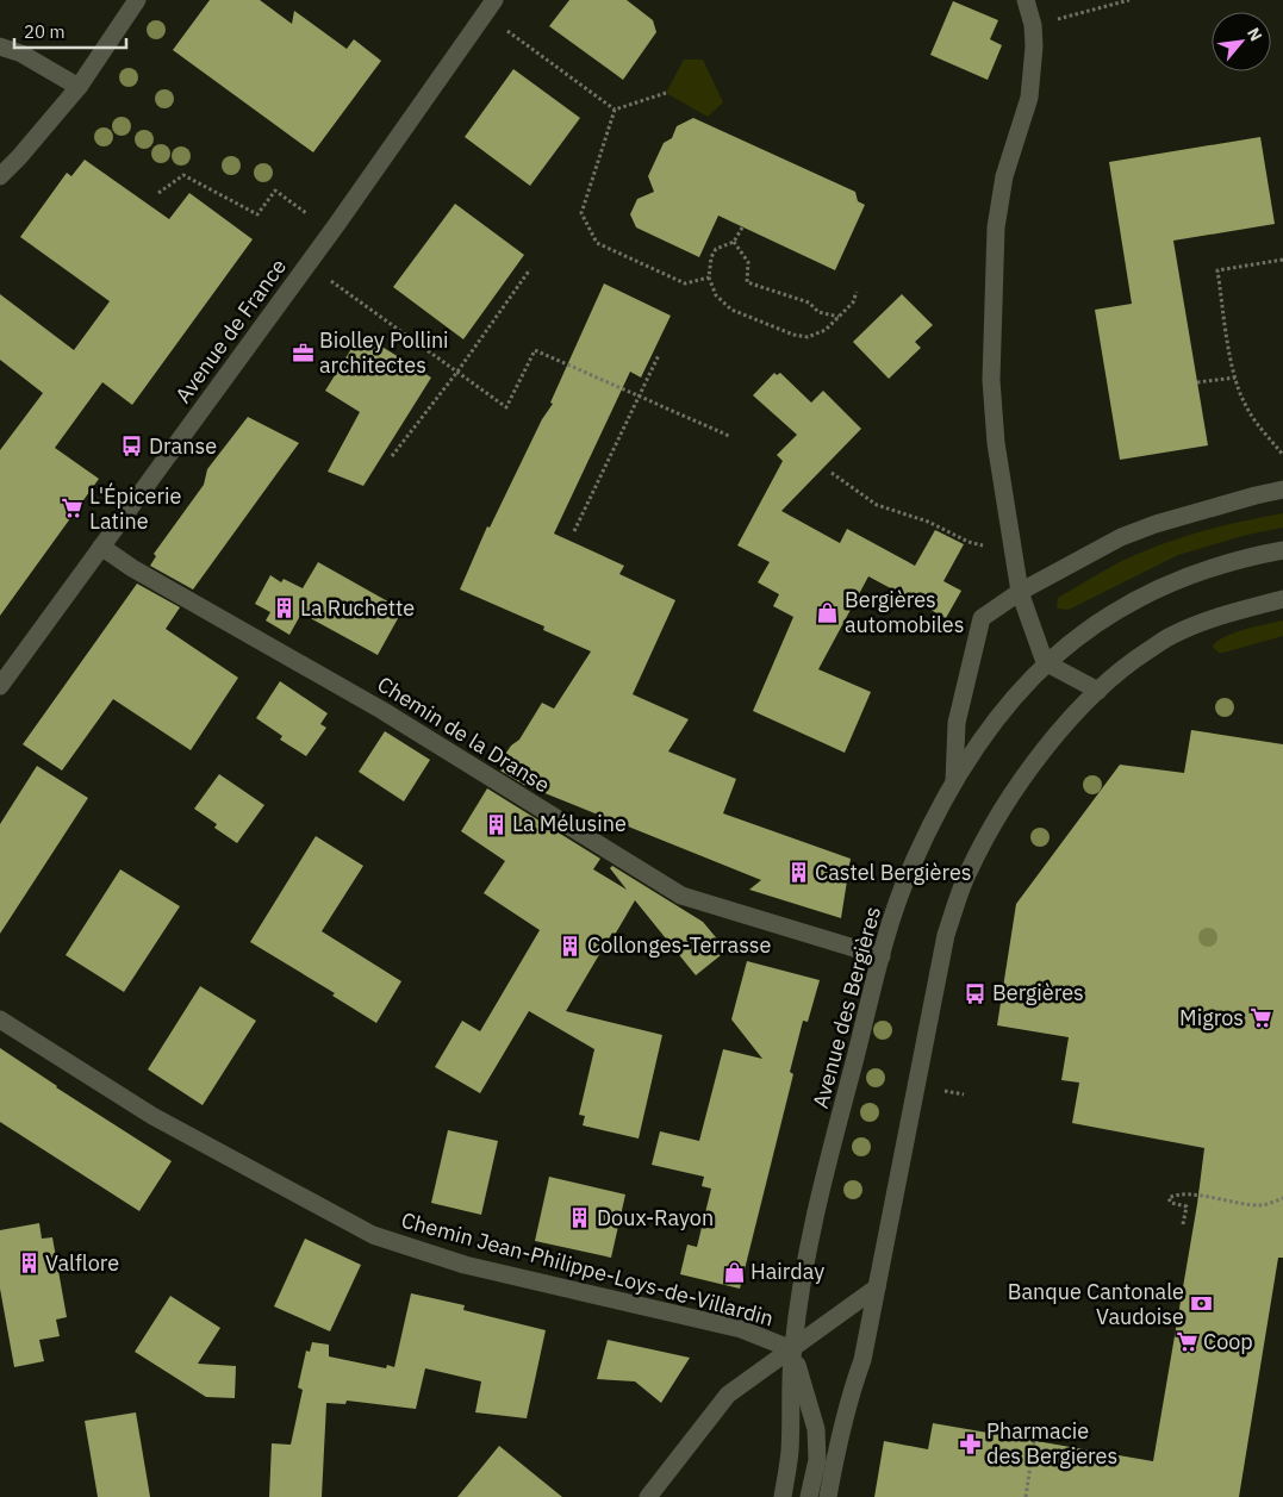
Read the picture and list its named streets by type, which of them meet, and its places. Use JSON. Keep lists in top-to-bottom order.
{
  "streets": {
    "street": [
      "Avenue de France",
      "Chemin de la Dranse",
      "Avenue des Bergières",
      "Chemin Jean-Philippe-Loys-de-Villardin"
    ]
  },
  "crossings": [
    ["Avenue de France", "Chemin de la Dranse"],
    ["Chemin de la Dranse", "Avenue des Bergières"],
    ["Avenue des Bergières", "Chemin Jean-Philippe-Loys-de-Villardin"]
  ],
  "places": {
    "office": ["Biolley Pollini architectes"],
    "bus stop": ["Dranse", "Bergières"],
    "supermarket": ["L'Épicerie Latine", "Migros", "Coop"],
    "building": [
      "La Ruchette",
      "La Mélusine",
      "Castel Bergières",
      "Collonges-Terrasse",
      "Doux-Rayon",
      "Valflore"
    ],
    "shop": ["Bergières automobiles", "Hairday"],
    "bank": ["Banque Cantonale Vaudoise"],
    "pharmacy": ["Pharmacie des Bergieres"]
  },
  "scale_bar": "20 m",
  "north": "top right"
}
